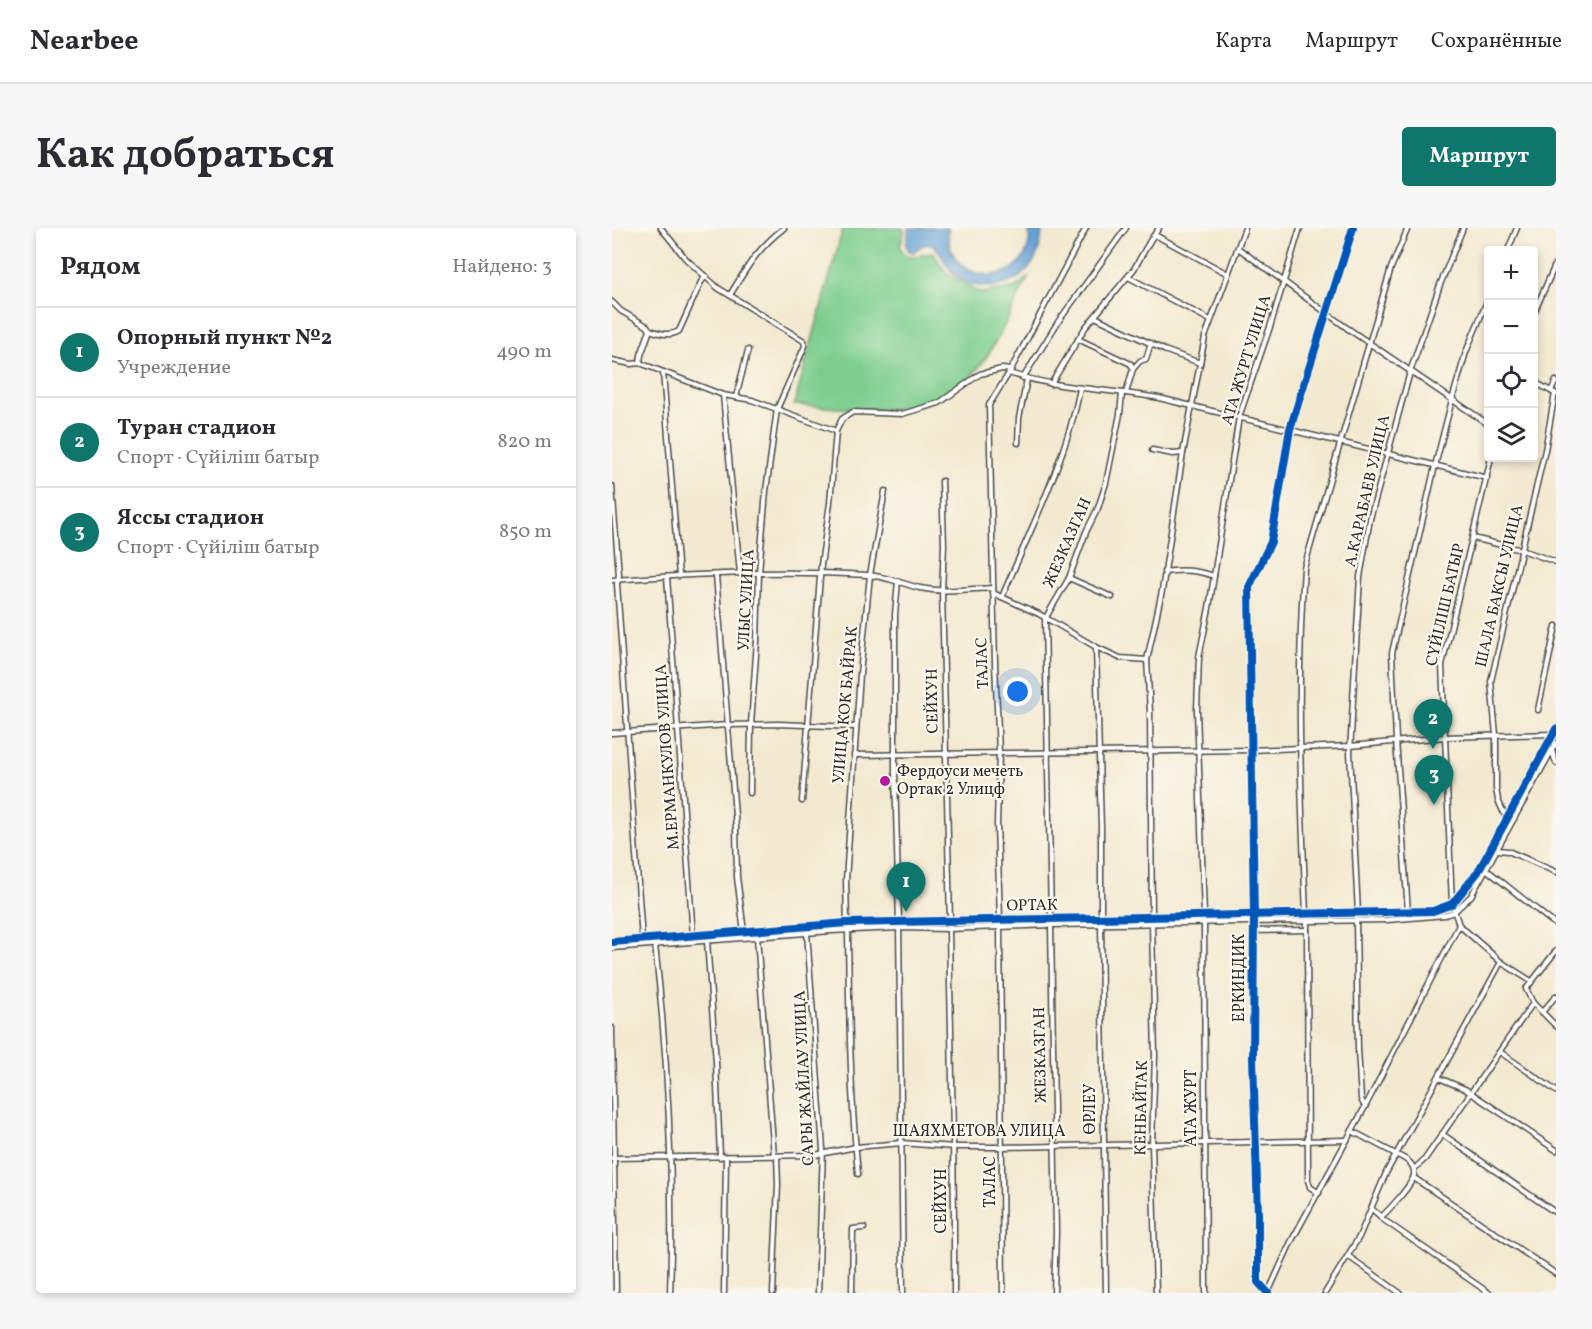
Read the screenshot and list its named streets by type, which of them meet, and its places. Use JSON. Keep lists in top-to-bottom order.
{
  "streets": {
    "street": [
      "АТА ЖУРТ УЛИЦА",
      "А.КАРАБАЕВ УЛИЦА",
      "ЖЕЗКАЗГАН",
      "ШАЛА БАКСЫ УЛИЦА",
      "УЛЫС УЛИЦА",
      "СҮЙІЛІШ БАТЫР",
      "ТАЛАС",
      "СЕЙХУН",
      "УЛИЦА КОК БАЙРАК",
      "М.ЕРМАНКУЛОВ УЛИЦА",
      "ОРТАК",
      "ЕРКИНДИК",
      "САРЫ ЖАЙЛАУ УЛИЦА",
      "КЕНБАЙТАК",
      "АТА ЖУРТ",
      "ӨРЛЕУ",
      "ШАЯХМЕТОВА УЛИЦА"
    ]
  },
  "crossings": [
    ["А.КАРАБАЕВ УЛИЦА", "ОРТАК"],
    ["ЖЕЗКАЗГАН", "ОРТАК"],
    ["ЖЕЗКАЗГАН", "ШАЯХМЕТОВА УЛИЦА"],
    ["СҮЙІЛІШ БАТЫР", "ОРТАК"],
    ["ТАЛАС", "ОРТАК"],
    ["ТАЛАС", "ШАЯХМЕТОВА УЛИЦА"],
    ["СЕЙХУН", "ОРТАК"],
    ["СЕЙХУН", "ШАЯХМЕТОВА УЛИЦА"],
    ["УЛИЦА КОК БАЙРАК", "ОРТАК"],
    ["М.ЕРМАНКУЛОВ УЛИЦА", "ОРТАК"],
    ["ОРТАК", "ЕРКИНДИК"],
    ["ОРТАК", "САРЫ ЖАЙЛАУ УЛИЦА"],
    ["ОРТАК", "КЕНБАЙТАК"],
    ["ОРТАК", "АТА ЖУРТ"],
    ["ОРТАК", "ӨРЛЕУ"],
    ["ЕРКИНДИК", "ШАЯХМЕТОВА УЛИЦА"],
    ["САРЫ ЖАЙЛАУ УЛИЦА", "ШАЯХМЕТОВА УЛИЦА"],
    ["КЕНБАЙТАК", "ШАЯХМЕТОВА УЛИЦА"],
    ["АТА ЖУРТ", "ШАЯХМЕТОВА УЛИЦА"],
    ["ӨРЛЕУ", "ШАЯХМЕТОВА УЛИЦА"]
  ],
  "places": ["Фердоуси мечеть Ортак 2 Улицф"],
  "page": {
    "header": "Nearbee",
    "nav": ["Карта", "Маршрут", "Сохранённые"],
    "title": "Как добраться",
    "buttons": "Маршрут",
    "heading": ["Рядом", "Найдено: 3"],
    "map_buttons": ["+", "−"],
    "list": [
      {
        "mark": "1",
        "name": "Опорный пункт №2",
        "note": "Учреждение",
        "value": "490 m"
      },
      {
        "mark": "2",
        "name": "Туран стадион",
        "note": "Спорт · Сүйіліш батыр",
        "value": "820 m"
      },
      {
        "mark": "3",
        "name": "Яссы стадион",
        "note": "Спорт · Сүйіліш батыр",
        "value": "850 m"
      }
    ],
    "pins": ["2", "3", "1"]
  }
}
